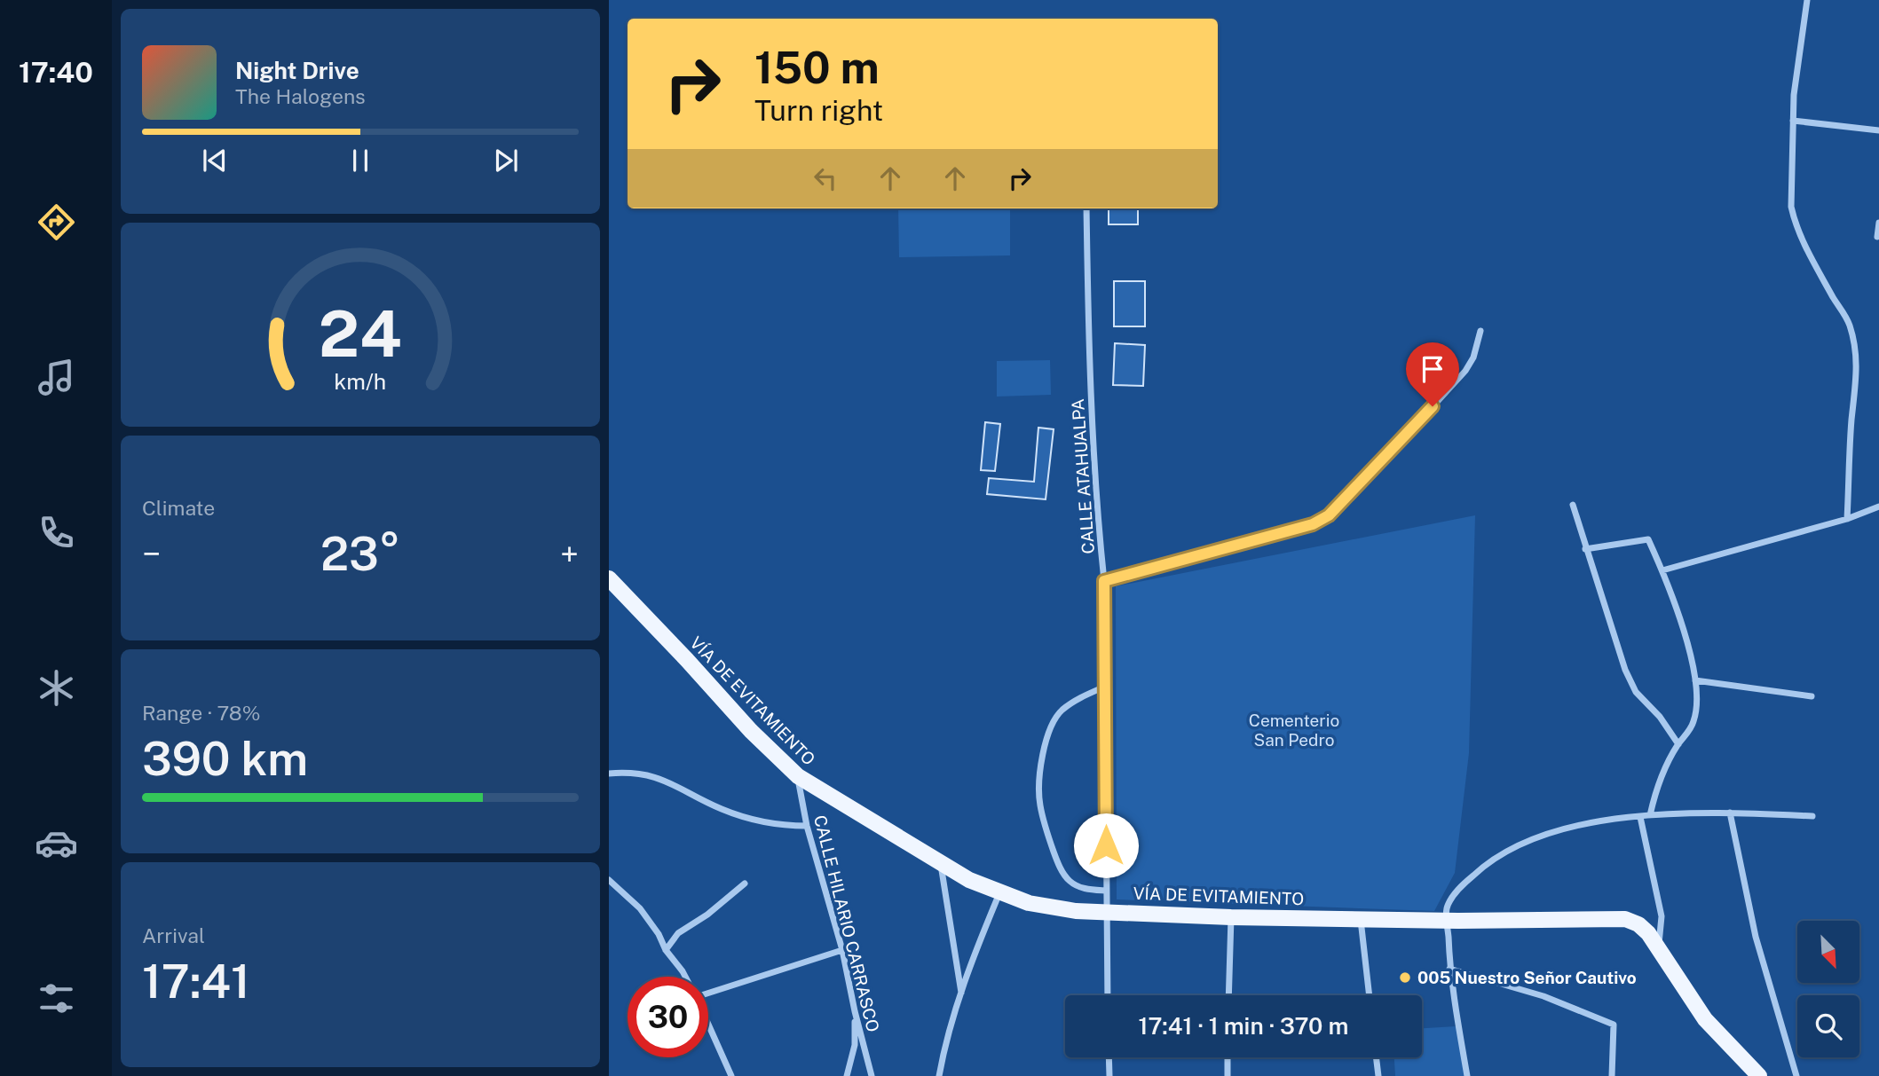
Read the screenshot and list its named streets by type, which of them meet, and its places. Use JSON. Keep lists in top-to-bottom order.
{
  "streets": {
    "main road": ["VÍA DE EVITAMIENTO"],
    "street": ["CALLE ATAHUALPA", "CALLE HILARIO CARRASCO"]
  },
  "crossings": [
    ["CALLE ATAHUALPA", "VÍA DE EVITAMIENTO"],
    ["VÍA DE EVITAMIENTO", "CALLE HILARIO CARRASCO"]
  ],
  "parks": ["Cementerio San Pedro"],
  "places": ["005 Nuestro Señor Cautivo"],
  "north": "bottom right",
  "page": {
    "tabs": "17:40",
    "turn": ["150 m", "Turn right"],
    "song": ["Night Drive", "The Halogens"],
    "tile": [
      "Climate",
      ["Range · 78%", "390 km"],
      ["Arrival", "17:41"]
    ],
    "heat": ["−", "23°", "+"],
    "limit": "30",
    "trip": "17:41 · 1 min · 370 m",
    "gauge": ["24", "km/h"]
  }
}
